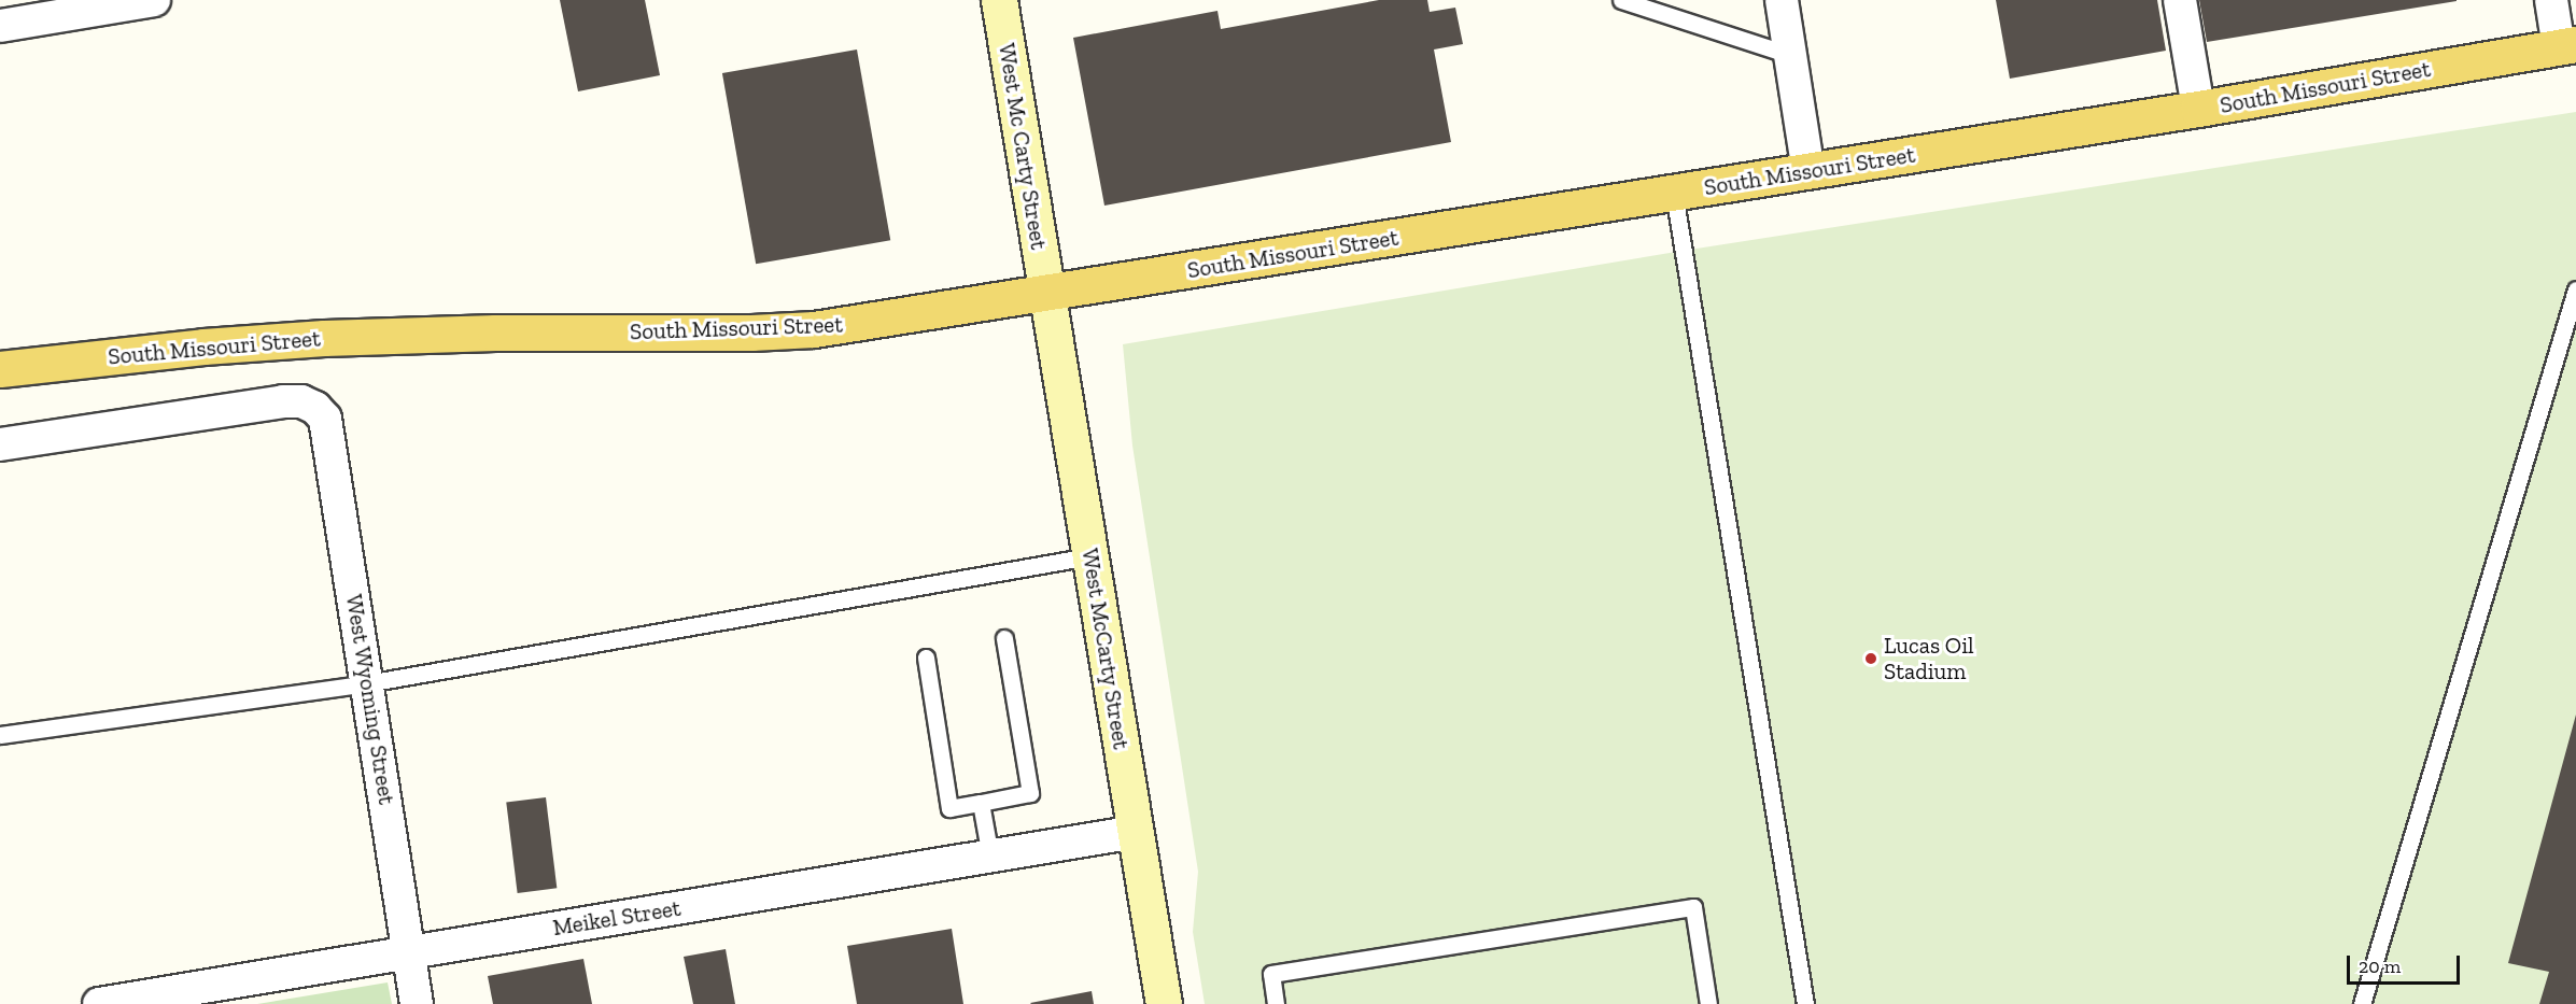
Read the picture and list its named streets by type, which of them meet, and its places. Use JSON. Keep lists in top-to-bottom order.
{
  "streets": {
    "main road": ["South Missouri Street", "West Mc Carty Street", "West McCarty Street"],
    "street": ["West Wyoming Street", "Meikel Street"]
  },
  "crossings": [
    ["South Missouri Street", "West Mc Carty Street"],
    ["South Missouri Street", "West McCarty Street"],
    ["West Mc Carty Street", "West McCarty Street"],
    ["West McCarty Street", "Meikel Street"],
    ["West Wyoming Street", "Meikel Street"]
  ],
  "places": ["Lucas Oil Stadium"],
  "scale_bar": "20 m"
}
